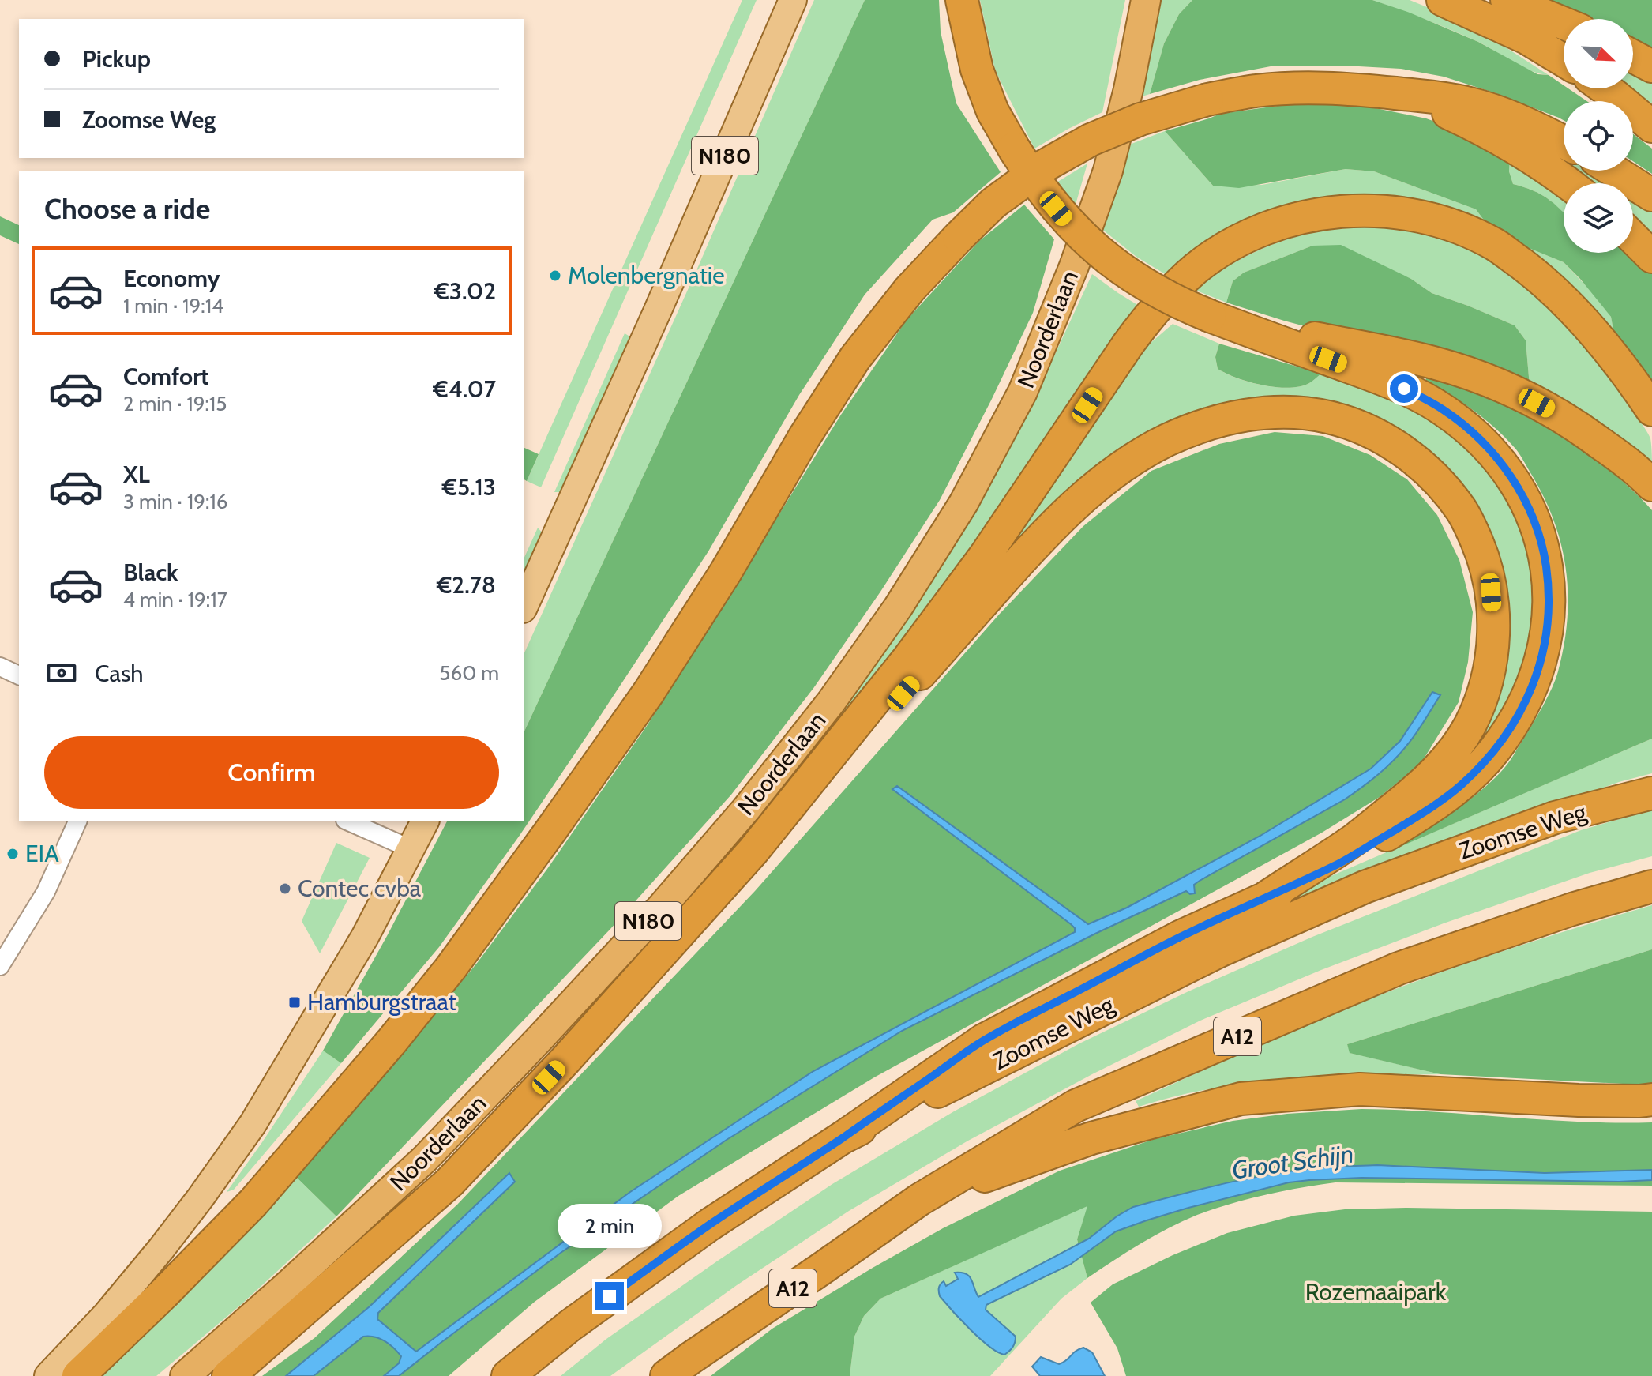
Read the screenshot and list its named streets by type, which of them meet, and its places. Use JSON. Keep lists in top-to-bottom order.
{
  "streets": {
    "highway": [
      "N180",
      "Noorderlaan",
      "Zoomse Weg",
      "A12"
    ]
  },
  "water": ["Groot Schijn"],
  "parks": ["Rozemaaipark"],
  "places": {
    "other": ["Molenbergnatie", "EIA", "Contec cvba"],
    "transit": ["Hamburgstraat"]
  },
  "north": "bottom right",
  "page": {
    "banner": ["Pickup", "Zoomse Weg"],
    "heading": "Choose a ride",
    "list": [
      {
        "name": "Economy",
        "note": "1 min · 19:14",
        "value": "€3.02"
      },
      {
        "name": "Comfort",
        "note": "2 min · 19:15",
        "value": "€4.07"
      },
      {
        "name": "XL",
        "note": "3 min · 19:16",
        "value": "€5.13"
      },
      {
        "name": "Black",
        "note": "4 min · 19:17",
        "value": "€2.78"
      }
    ],
    "pay": ["Cash", "560 m"],
    "buttons": "Confirm",
    "bubble": "2 min"
  }
}
